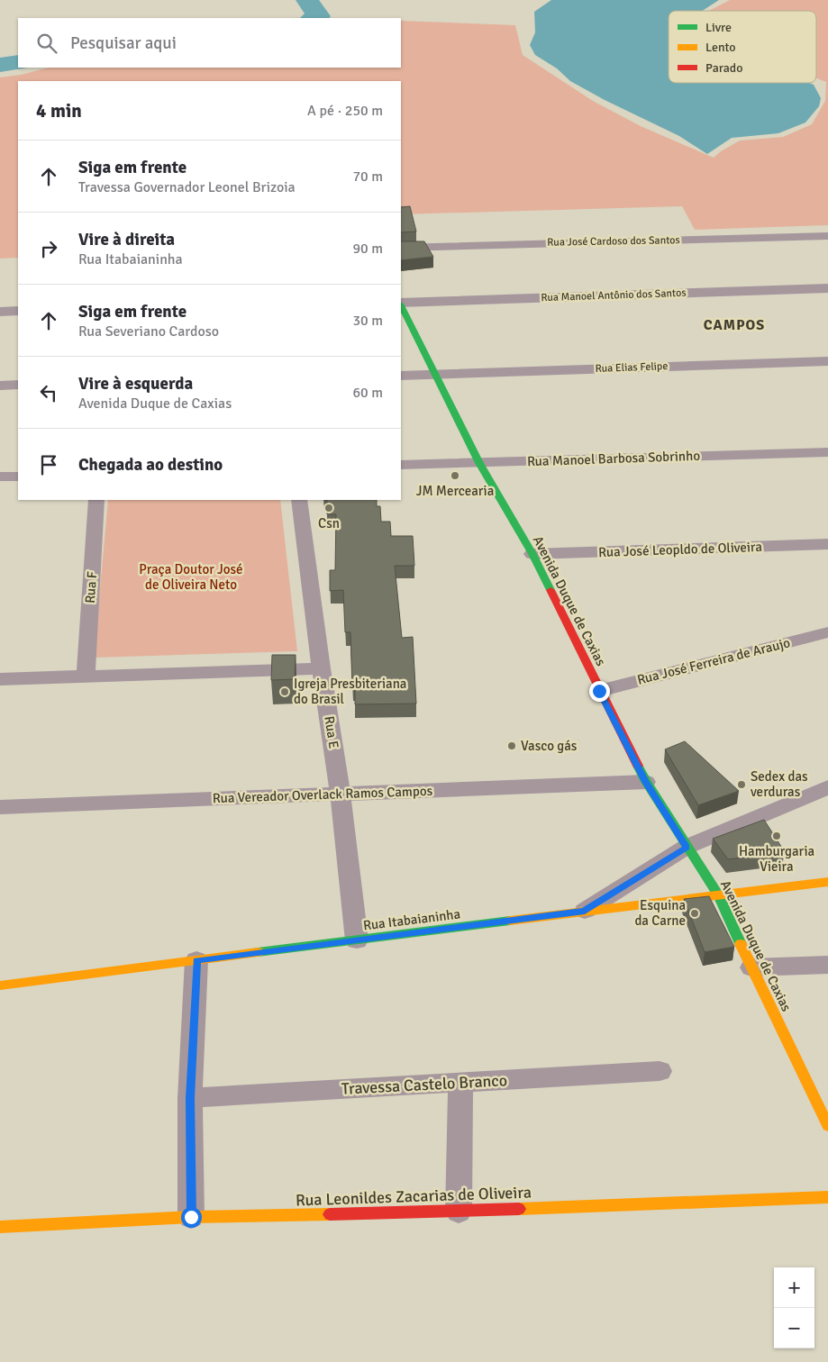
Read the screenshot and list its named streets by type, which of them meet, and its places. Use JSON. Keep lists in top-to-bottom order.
{
  "streets": {
    "street": [
      "Rua José Cardoso dos Santos",
      "Rua Manoel Antônio dos Santos",
      "Rua Elias Felipe",
      "Rua Manoel Barbosa Sobrinho",
      "Rua José Leopldo de Oliveira",
      "Rua F",
      "Avenida Duque de Caxias",
      "Rua José Ferreira de Araujo",
      "Rua E",
      "Rua Vereador Overlack Ramos Campos",
      "Rua Itabaianinha",
      "Travessa Castelo Branco",
      "Rua Leonildes Zacarias de Oliveira"
    ]
  },
  "crossings": [
    ["Rua Elias Felipe", "Avenida Duque de Caxias"],
    ["Rua Manoel Barbosa Sobrinho", "Avenida Duque de Caxias"],
    ["Rua José Leopldo de Oliveira", "Avenida Duque de Caxias"],
    ["Avenida Duque de Caxias", "Rua José Ferreira de Araujo"],
    ["Avenida Duque de Caxias", "Rua Vereador Overlack Ramos Campos"],
    ["Avenida Duque de Caxias", "Rua Itabaianinha"],
    ["Rua E", "Rua Vereador Overlack Ramos Campos"],
    ["Rua E", "Rua Itabaianinha"]
  ],
  "districts": ["CAMPOS"],
  "parks": ["Praça Doutor José de Oliveira Neto"],
  "places": [
    "JM Mercearia",
    "Csn",
    "Igreja Presbiteriana do Brasil",
    "Vasco gás",
    "Sedex das verduras",
    "Hamburgaria Vieira",
    "Esquina da Carne"
  ],
  "legend": ["Livre", "Lento", "Parado"],
  "page": {
    "search": "Pesquisar aqui",
    "heading": ["4 min", "A pé · 250 m"],
    "list": [
      ["Siga em frente", "Travessa Governador Leonel Brizoia", "70 m"],
      ["Vire à direita", "Rua Itabaianinha", "90 m"],
      ["Siga em frente", "Rua Severiano Cardoso", "30 m"],
      ["Vire à esquerda", "Avenida Duque de Caxias", "60 m"],
      "Chegada ao destino"
    ],
    "map_buttons": ["+", "−"]
  }
}
